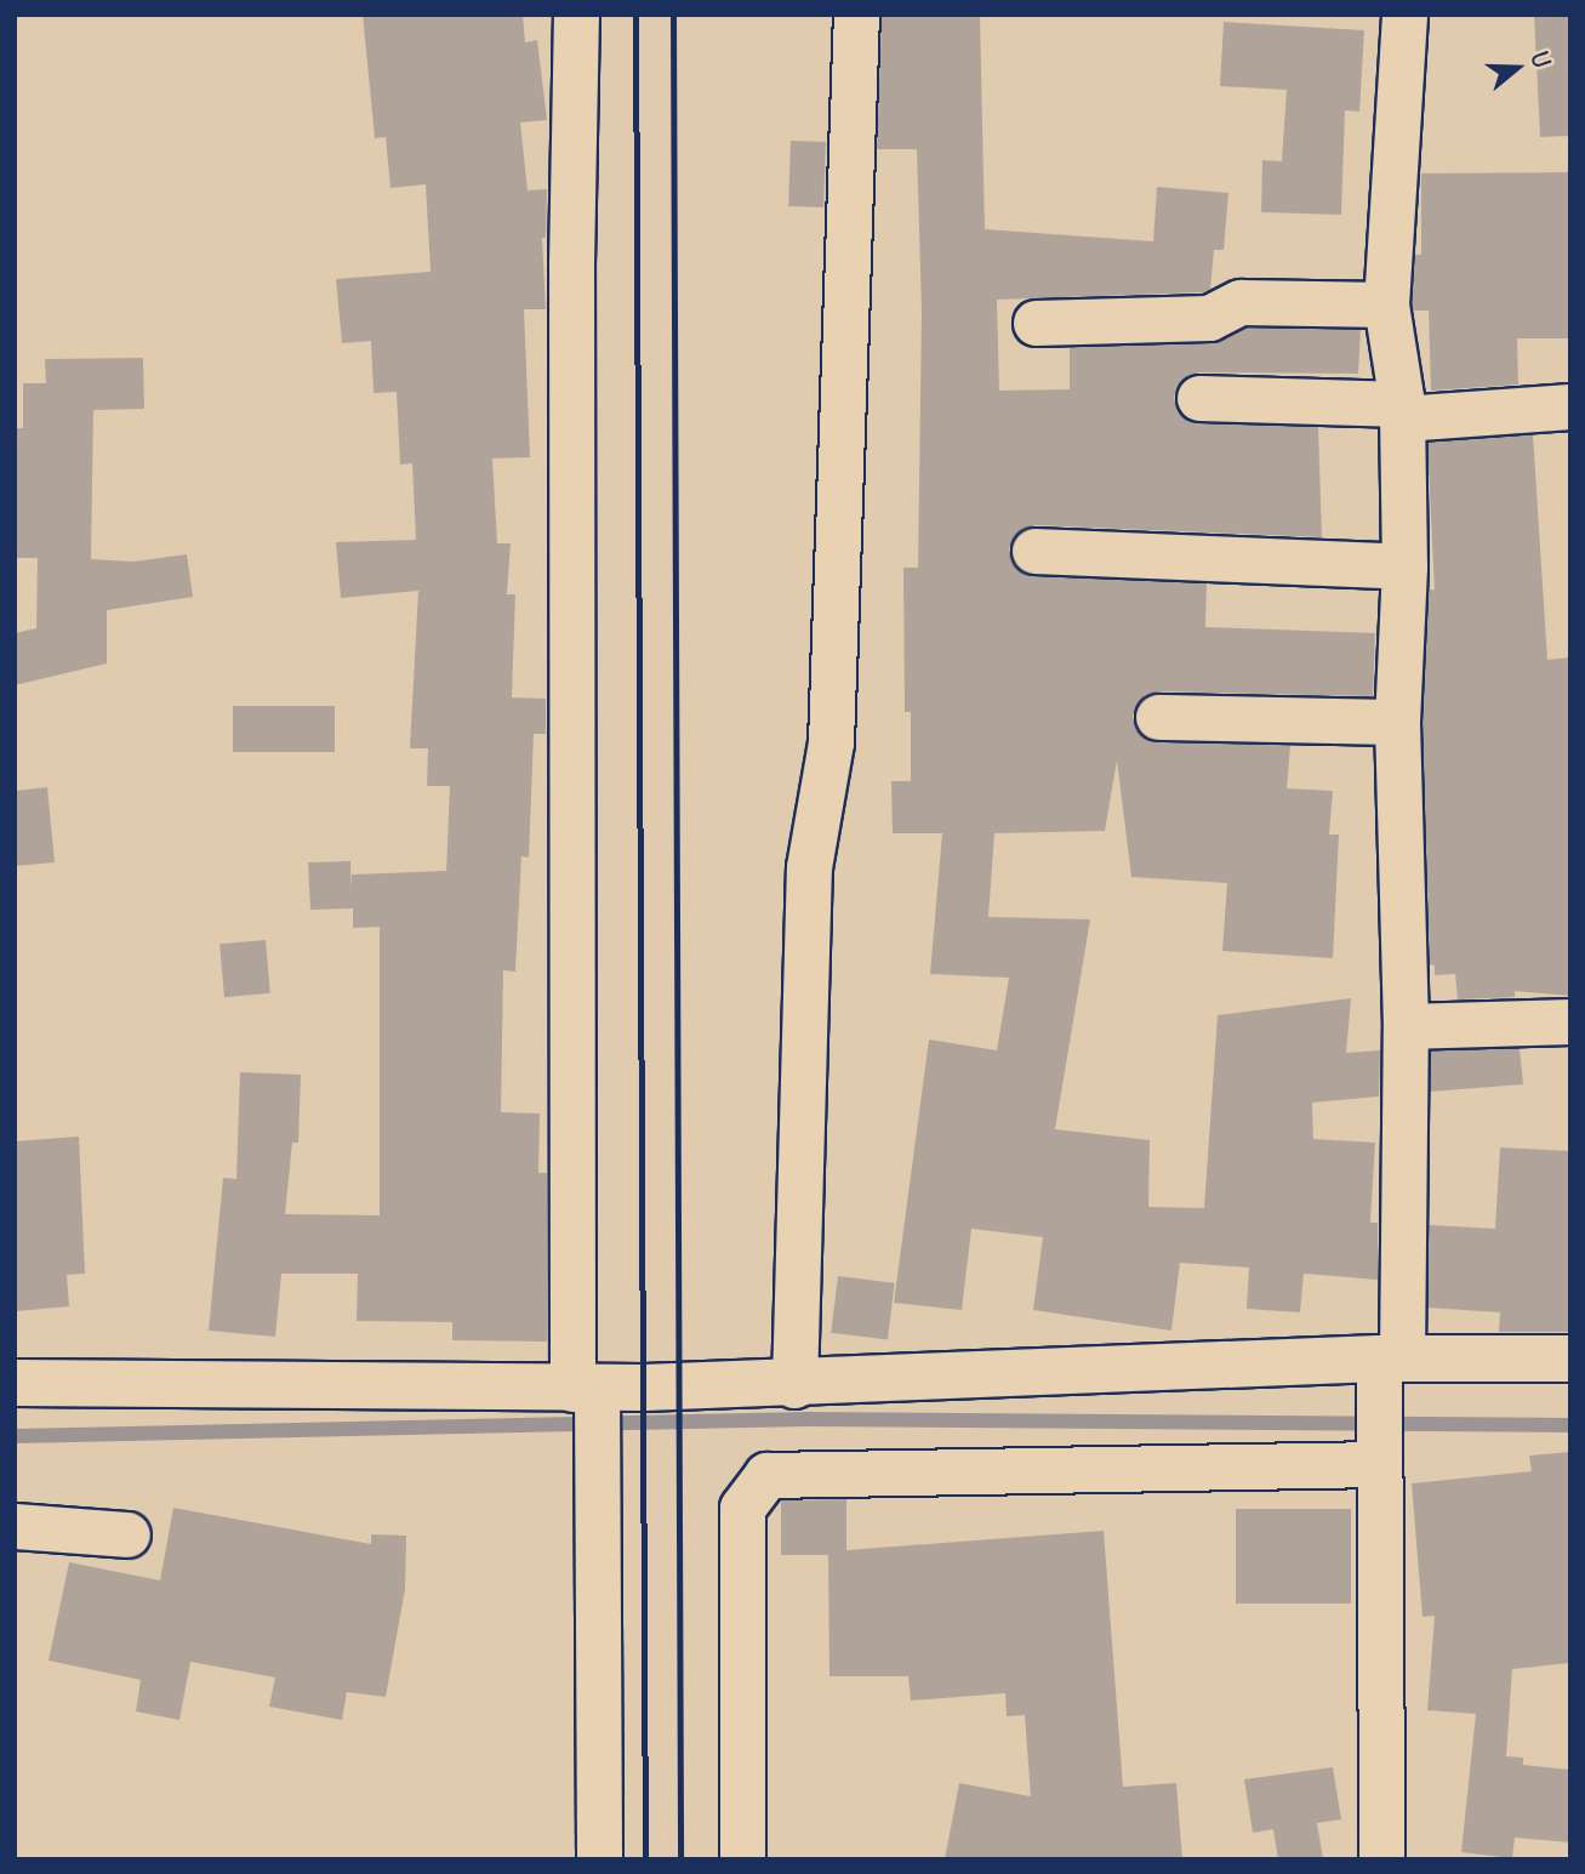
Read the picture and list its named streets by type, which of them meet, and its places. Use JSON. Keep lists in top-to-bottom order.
{
  "north": "right"
}
